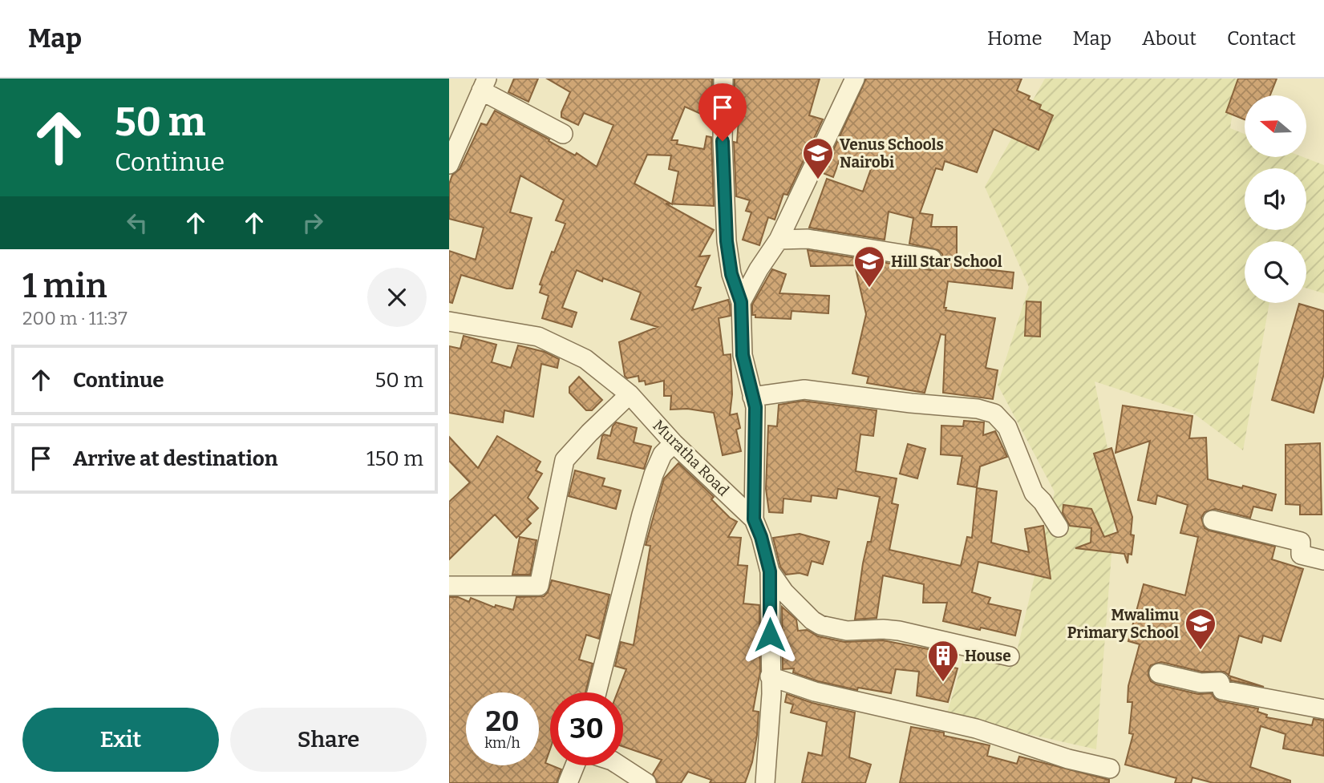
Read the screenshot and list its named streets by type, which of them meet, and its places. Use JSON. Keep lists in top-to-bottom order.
{
  "streets": {
    "street": ["Muratha Road"]
  },
  "places": {
    "school or university": ["Venus Schools Nairobi", "Hill Star School", "Mwalimu Primary School"],
    "building": ["House"]
  },
  "north": "left",
  "page": {
    "header": "Map",
    "nav": [
      "Home",
      "Map",
      "About",
      "Contact"
    ],
    "turn": ["50 m", "Continue"],
    "heading": ["1 min", "200 m · 11:37"],
    "list": [
      {
        "name": "Continue",
        "value": "50 m"
      },
      {
        "name": "Arrive at destination",
        "value": "150 m"
      }
    ],
    "speed": "20 km/h",
    "limit": "30",
    "buttons": ["Exit", "Share"]
  }
}
